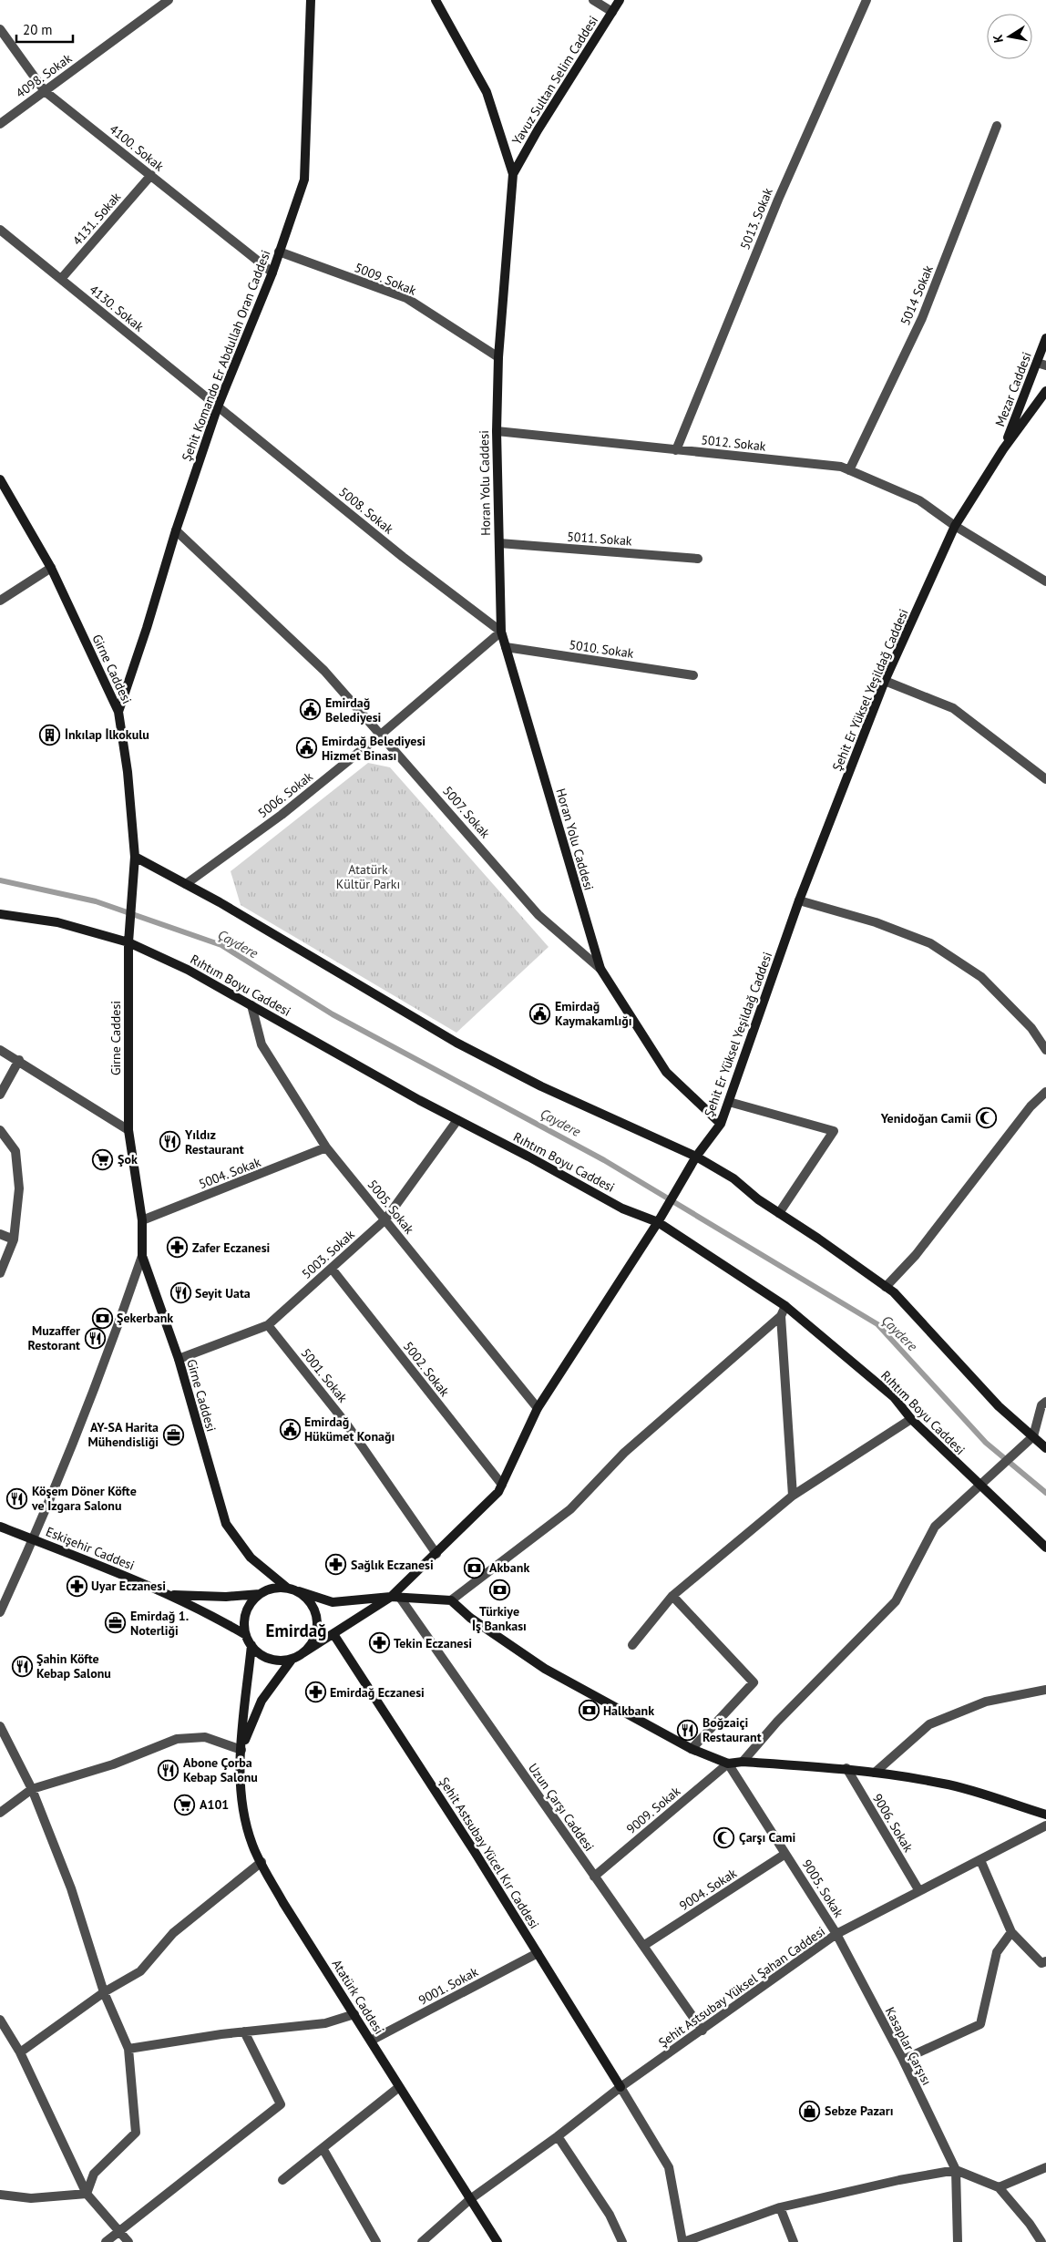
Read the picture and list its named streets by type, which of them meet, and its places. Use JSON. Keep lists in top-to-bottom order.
{
  "streets": {
    "street": [
      "4098. Sokak",
      "Yavuz Sultan Selim Caddesi",
      "4100. Sokak",
      "4131. Sokak",
      "5013. Sokak",
      "5009. Sokak",
      "5014 Sokak",
      "4130. Sokak",
      "Şehit Komando Er Abdullah Oran Caddesi",
      "Mezar Caddesi",
      "5012. Sokak",
      "Horan Yolu Caddesi",
      "5008. Sokak",
      "5011. Sokak",
      "5010. Sokak",
      "Girne Caddesi",
      "Şehit Er Yüksel Yeşildağ Caddesi",
      "5006. Sokak",
      "5007. Sokak",
      "Rıhtım Boyu Caddesi",
      "5004. Sokak",
      "5005. Sokak",
      "5003. Sokak",
      "5002. Sokak",
      "5001. Sokak",
      "Eskişehir Caddesi",
      "Uzun Çarşı Caddesi",
      "9009. Sokak",
      "9006. Sokak",
      "Şehit Astsubay Yücel Kır Caddesi",
      "9005. Sokak",
      "9004. Sokak",
      "9001. Sokak",
      "Şehit Astsubay Yüksel Şahan Caddesi",
      "Atatürk Caddesi",
      "Kasaplar Çarşısı"
    ]
  },
  "crossings": [
    ["4098. Sokak", "4100. Sokak"],
    ["Yavuz Sultan Selim Caddesi", "Horan Yolu Caddesi"],
    ["4100. Sokak", "4131. Sokak"],
    ["4100. Sokak", "Şehit Komando Er Abdullah Oran Caddesi"],
    ["4131. Sokak", "4130. Sokak"],
    ["5013. Sokak", "5012. Sokak"],
    ["5009. Sokak", "Şehit Komando Er Abdullah Oran Caddesi"],
    ["5009. Sokak", "Horan Yolu Caddesi"],
    ["5014 Sokak", "5012. Sokak"],
    ["4130. Sokak", "Şehit Komando Er Abdullah Oran Caddesi"],
    ["4130. Sokak", "5008. Sokak"],
    ["Şehit Komando Er Abdullah Oran Caddesi", "5008. Sokak"],
    ["Şehit Komando Er Abdullah Oran Caddesi", "Girne Caddesi"],
    ["Şehit Komando Er Abdullah Oran Caddesi", "5007. Sokak"],
    ["Mezar Caddesi", "Şehit Er Yüksel Yeşildağ Caddesi"],
    ["5012. Sokak", "Horan Yolu Caddesi"],
    ["5012. Sokak", "Şehit Er Yüksel Yeşildağ Caddesi"],
    ["Horan Yolu Caddesi", "5008. Sokak"],
    ["Horan Yolu Caddesi", "5011. Sokak"],
    ["Horan Yolu Caddesi", "5010. Sokak"],
    ["Horan Yolu Caddesi", "5006. Sokak"],
    ["Horan Yolu Caddesi", "5007. Sokak"],
    ["5008. Sokak", "5006. Sokak"],
    ["Girne Caddesi", "Şehit Er Yüksel Yeşildağ Caddesi"],
    ["Girne Caddesi", "Rıhtım Boyu Caddesi"],
    ["Girne Caddesi", "5004. Sokak"],
    ["Girne Caddesi", "5003. Sokak"],
    ["Girne Caddesi", "Eskişehir Caddesi"],
    ["Girne Caddesi", "Atatürk Caddesi"],
    ["Şehit Er Yüksel Yeşildağ Caddesi", "5007. Sokak"],
    ["Şehit Er Yüksel Yeşildağ Caddesi", "Rıhtım Boyu Caddesi"],
    ["Şehit Er Yüksel Yeşildağ Caddesi", "5005. Sokak"],
    ["Şehit Er Yüksel Yeşildağ Caddesi", "5002. Sokak"],
    ["Şehit Er Yüksel Yeşildağ Caddesi", "5001. Sokak"],
    ["Şehit Er Yüksel Yeşildağ Caddesi", "Eskişehir Caddesi"],
    ["Şehit Er Yüksel Yeşildağ Caddesi", "Uzun Çarşı Caddesi"],
    ["Şehit Er Yüksel Yeşildağ Caddesi", "Şehit Astsubay Yücel Kır Caddesi"],
    ["Şehit Er Yüksel Yeşildağ Caddesi", "Atatürk Caddesi"],
    ["5006. Sokak", "5007. Sokak"],
    ["Rıhtım Boyu Caddesi", "5005. Sokak"],
    ["Rıhtım Boyu Caddesi", "5003. Sokak"],
    ["5004. Sokak", "5005. Sokak"],
    ["5005. Sokak", "5003. Sokak"],
    ["5003. Sokak", "5002. Sokak"],
    ["5003. Sokak", "5001. Sokak"],
    ["Eskişehir Caddesi", "Atatürk Caddesi"],
    ["Uzun Çarşı Caddesi", "9009. Sokak"],
    ["Uzun Çarşı Caddesi", "9004. Sokak"],
    ["Uzun Çarşı Caddesi", "Şehit Astsubay Yüksel Şahan Caddesi"],
    ["9009. Sokak", "9005. Sokak"],
    ["9006. Sokak", "Şehit Astsubay Yüksel Şahan Caddesi"],
    ["Şehit Astsubay Yücel Kır Caddesi", "9001. Sokak"],
    ["Şehit Astsubay Yücel Kır Caddesi", "Şehit Astsubay Yüksel Şahan Caddesi"],
    ["9005. Sokak", "9004. Sokak"],
    ["9005. Sokak", "Şehit Astsubay Yüksel Şahan Caddesi"],
    ["9005. Sokak", "Kasaplar Çarşısı"],
    ["9001. Sokak", "Atatürk Caddesi"],
    ["Şehit Astsubay Yüksel Şahan Caddesi", "Atatürk Caddesi"],
    ["Şehit Astsubay Yüksel Şahan Caddesi", "Kasaplar Çarşısı"]
  ],
  "districts": ["Emirdağ"],
  "water": ["Çaydere"],
  "parks": ["Atatürk Kültür Parkı"],
  "places": {
    "public building": [
      "Emirdağ Belediyesi",
      "Emirdağ Belediyesi Hizmet Binası",
      "Emirdağ Kaymakamlığı",
      "Emirdağ Hükümet Konağı"
    ],
    "building": ["İnkılap İlkokulu"],
    "mosque": ["Yenidoğan Camii", "Çarşı Cami"],
    "restaurant": [
      "Yıldız Restaurant",
      "Seyit Uata",
      "Muzaffer Restorant",
      "Köşem Döner Köfte ve Izgara Salonu",
      "Şahin Köfte Kebap Salonu",
      "Boğzaiçi Restaurant",
      "Abone Çorba Kebap Salonu"
    ],
    "supermarket": ["Şok", "A101"],
    "pharmacy": [
      "Zafer Eczanesi",
      "Sağlık Eczanesi",
      "Uyar Eczanesi",
      "Tekin Eczanesi",
      "Emirdağ Eczanesi"
    ],
    "bank": [
      "Şekerbank",
      "Akbank",
      "Türkiye İş Bankası",
      "Halkbank"
    ],
    "office": ["AY-SA Harita Mühendisliği", "Emirdağ 1. Noterliği"],
    "shop": ["Sebze Pazarı"]
  },
  "scale_bar": "20 m",
  "north": "left"
}
